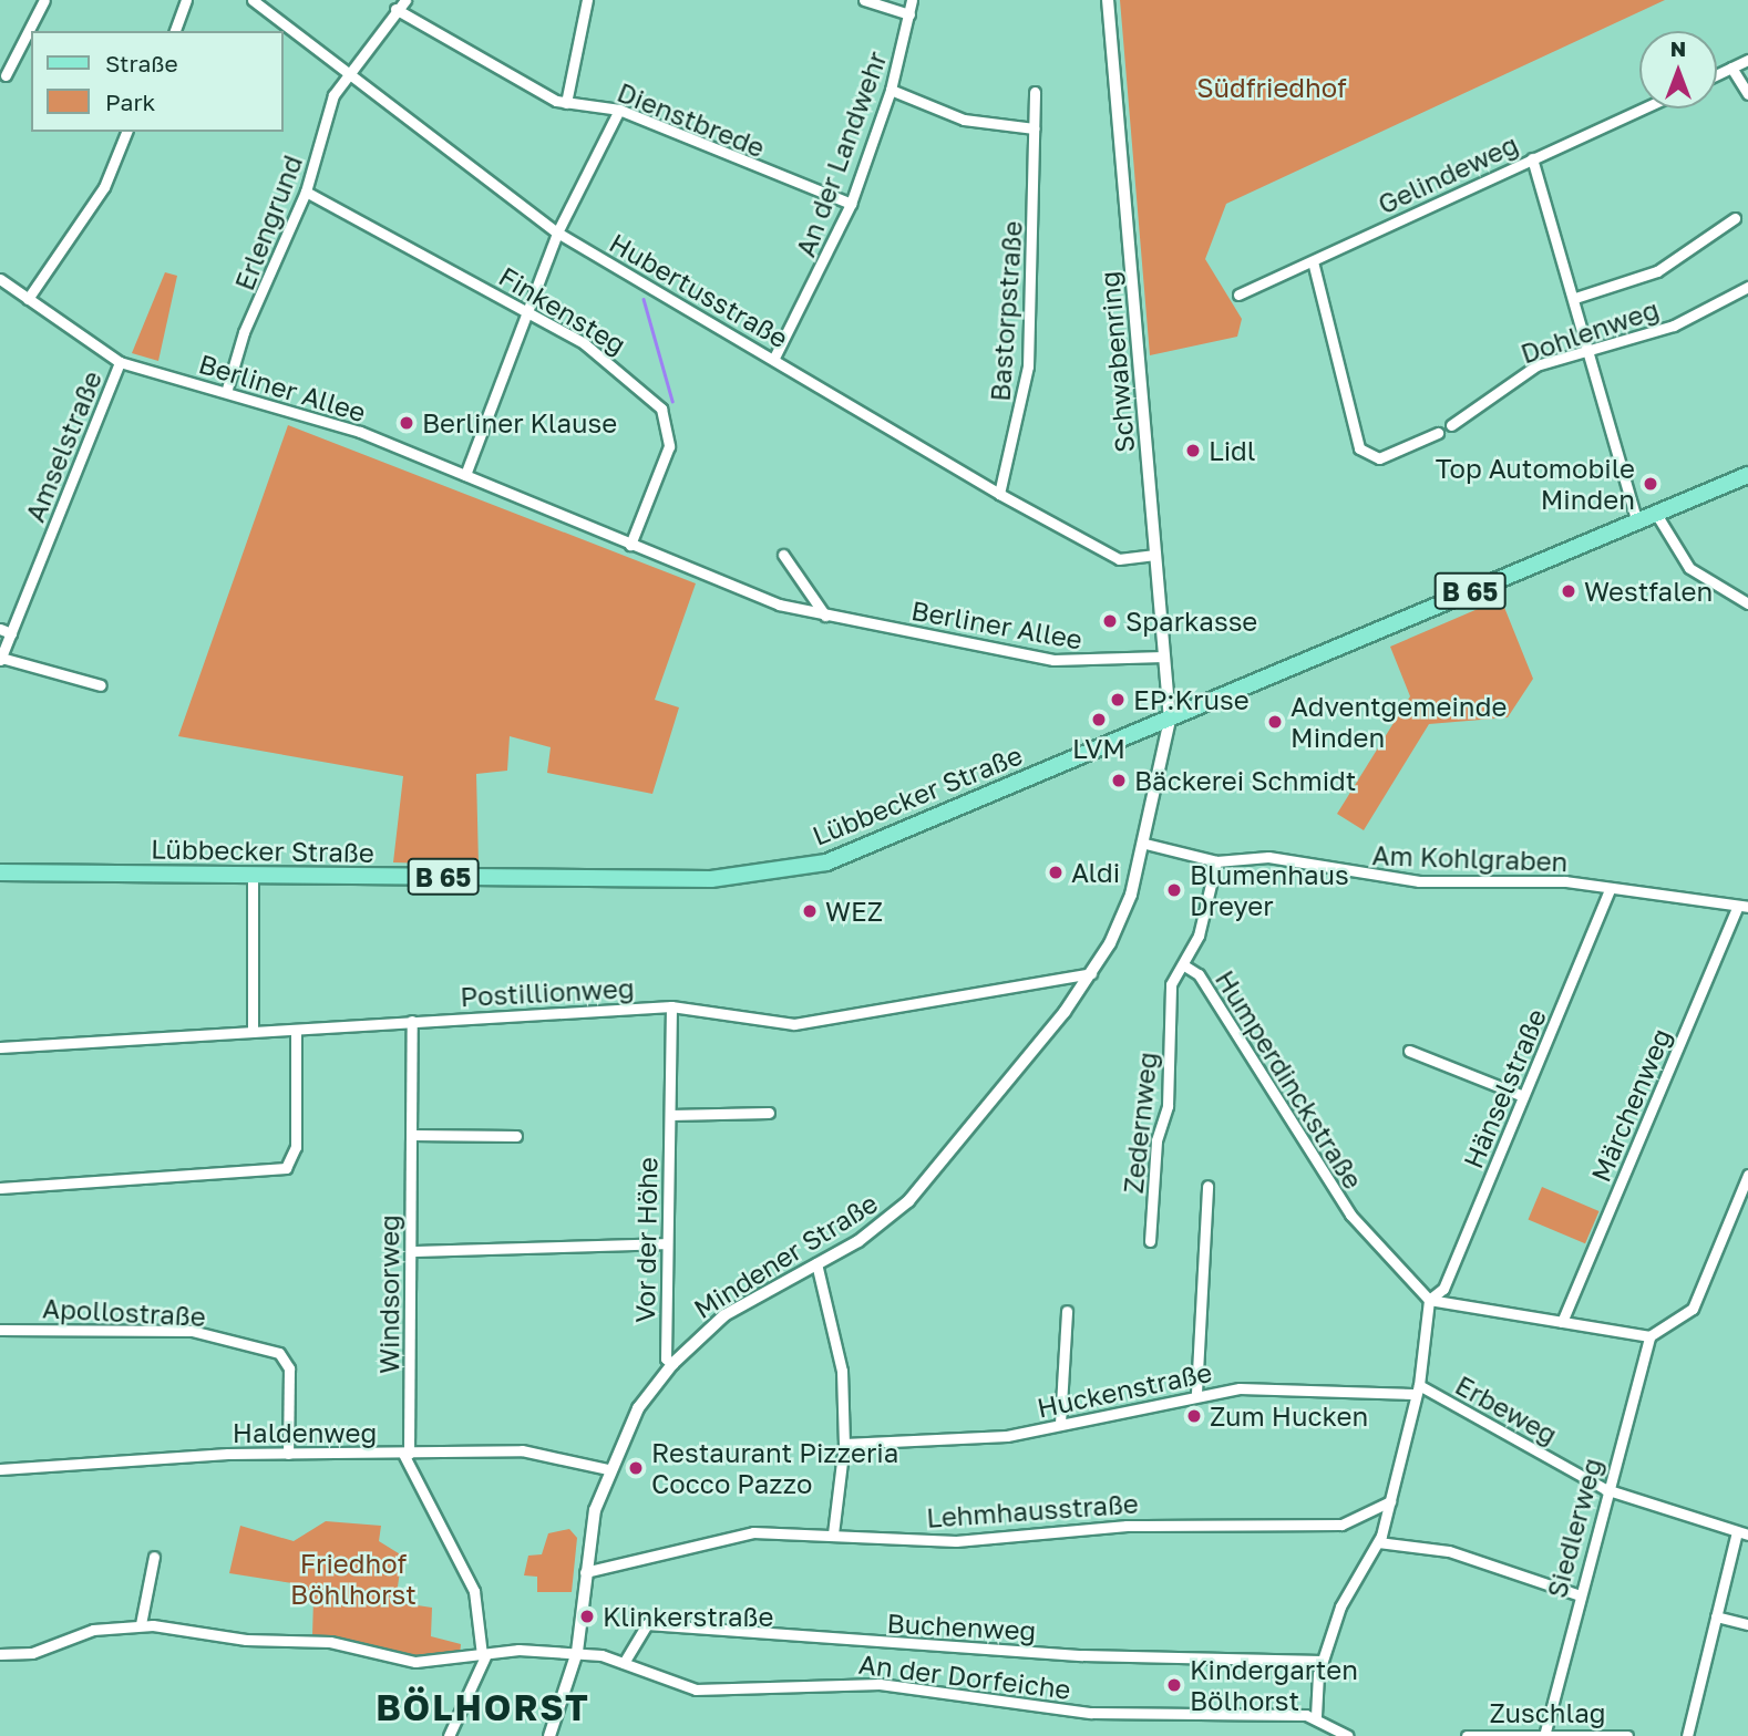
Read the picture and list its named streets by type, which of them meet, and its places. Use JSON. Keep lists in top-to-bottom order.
{
  "streets": {
    "main road": ["B 65", "Lübbecker Straße"],
    "street": [
      "Dienstbrede",
      "An der Landwehr",
      "Gelindeweg",
      "Erlengrund",
      "Hubertusstraße",
      "Finkensteg",
      "Bastorpstraße",
      "Dohlenweg",
      "Schwabenring",
      "Berliner Allee",
      "Amselstraße",
      "Am Kohlgraben",
      "Postillionweg",
      "Humperdinckstraße",
      "Hänselstraße",
      "Märchenweg",
      "Zedernweg",
      "Vor der Höhe",
      "Mindener Straße",
      "Windsorweg",
      "Apollostraße",
      "Huckenstraße",
      "Erbeweg",
      "Haldenweg",
      "Lehmhausstraße",
      "Siedlerweg",
      "Buchenweg",
      "An der Dorfeiche",
      "Zuschlag"
    ]
  },
  "crossings": [
    ["Dienstbrede", "An der Landwehr"],
    ["Dienstbrede", "Erlengrund"],
    ["An der Landwehr", "Hubertusstraße"],
    ["Erlengrund", "Hubertusstraße"],
    ["Erlengrund", "Finkensteg"],
    ["Erlengrund", "Berliner Allee"],
    ["Hubertusstraße", "Bastorpstraße"],
    ["Hubertusstraße", "Schwabenring"],
    ["Finkensteg", "Berliner Allee"],
    ["Schwabenring", "Berliner Allee"],
    ["Schwabenring", "Lübbecker Straße"],
    ["Schwabenring", "Mindener Straße"],
    ["Berliner Allee", "Amselstraße"],
    ["Lübbecker Straße", "Mindener Straße"],
    ["Am Kohlgraben", "Humperdinckstraße"],
    ["Am Kohlgraben", "Hänselstraße"],
    ["Am Kohlgraben", "Märchenweg"],
    ["Am Kohlgraben", "Mindener Straße"],
    ["Postillionweg", "Vor der Höhe"],
    ["Postillionweg", "Mindener Straße"],
    ["Postillionweg", "Windsorweg"],
    ["Humperdinckstraße", "Hänselstraße"],
    ["Humperdinckstraße", "Zedernweg"],
    ["Vor der Höhe", "Mindener Straße"],
    ["Mindener Straße", "Haldenweg"],
    ["Mindener Straße", "Lehmhausstraße"],
    ["Mindener Straße", "An der Dorfeiche"],
    ["Windsorweg", "Haldenweg"],
    ["Apollostraße", "Haldenweg"],
    ["Huckenstraße", "Erbeweg"],
    ["Erbeweg", "Siedlerweg"],
    ["Siedlerweg", "Zuschlag"],
    ["Buchenweg", "An der Dorfeiche"]
  ],
  "districts": ["BÖLHORST"],
  "parks": ["Südfriedhof", "Friedhof Böhlhorst"],
  "places": [
    "Berliner Klause",
    "Lidl",
    "Top Automobile Minden",
    "Westfalen",
    "Sparkasse",
    "EP:Kruse",
    "LVM",
    "Adventgemeinde Minden",
    "Bäckerei Schmidt",
    "Aldi",
    "Blumenhaus Dreyer",
    "WEZ",
    "Zum Hucken",
    "Restaurant Pizzeria Cocco Pazzo",
    "Klinkerstraße",
    "Kindergarten Bölhorst"
  ],
  "legend": ["Straße", "Park"],
  "north": "top"
}
